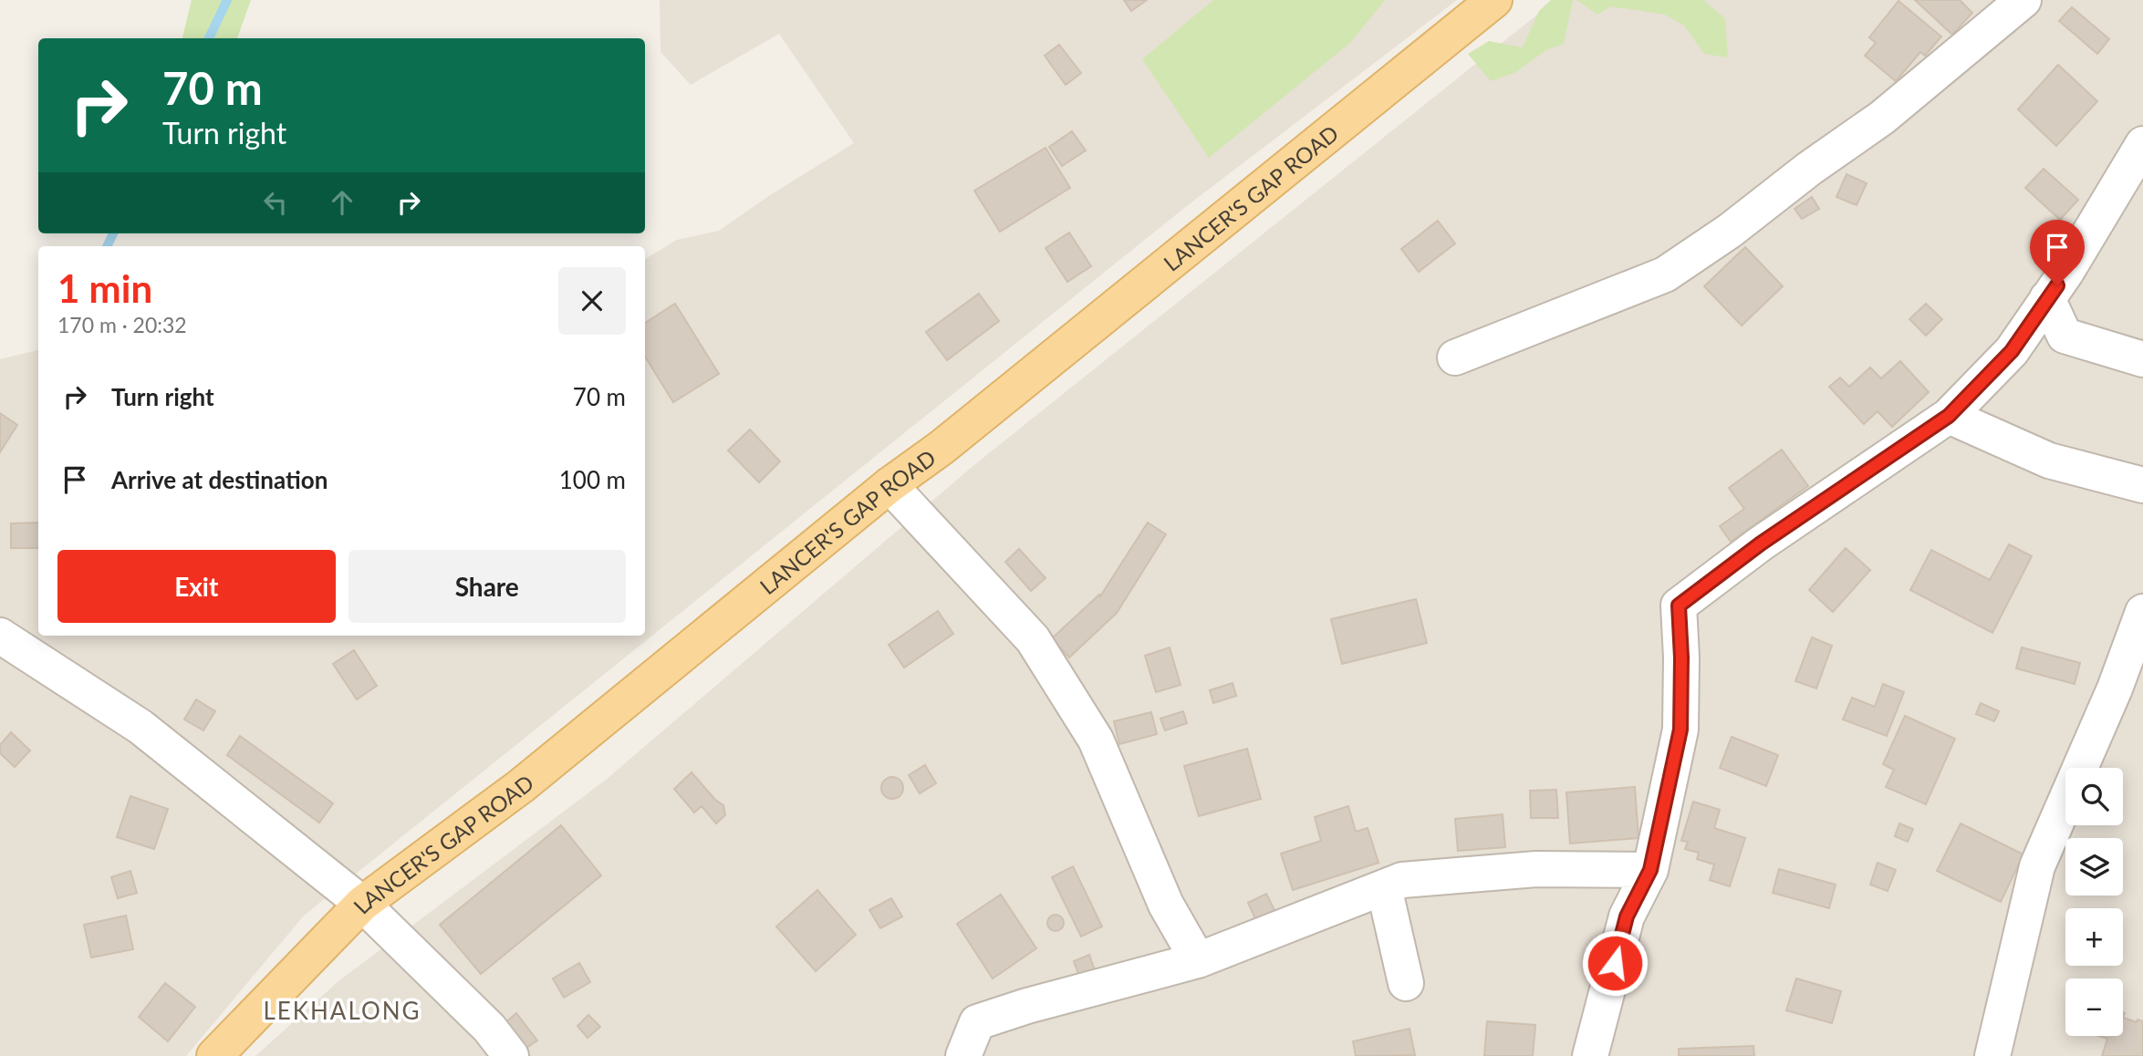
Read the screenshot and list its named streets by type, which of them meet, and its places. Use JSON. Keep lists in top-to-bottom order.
{
  "streets": {
    "main road": ["LANCER'S GAP ROAD"]
  },
  "districts": ["LEKHALONG"],
  "page": {
    "turn": ["70 m", "Turn right"],
    "heading": ["1 min", "170 m · 20:32"],
    "list": [
      {
        "name": "Turn right",
        "value": "70 m"
      },
      {
        "name": "Arrive at destination",
        "value": "100 m"
      }
    ],
    "buttons": ["Exit", "Share"],
    "map_buttons": ["+", "−"]
  }
}
